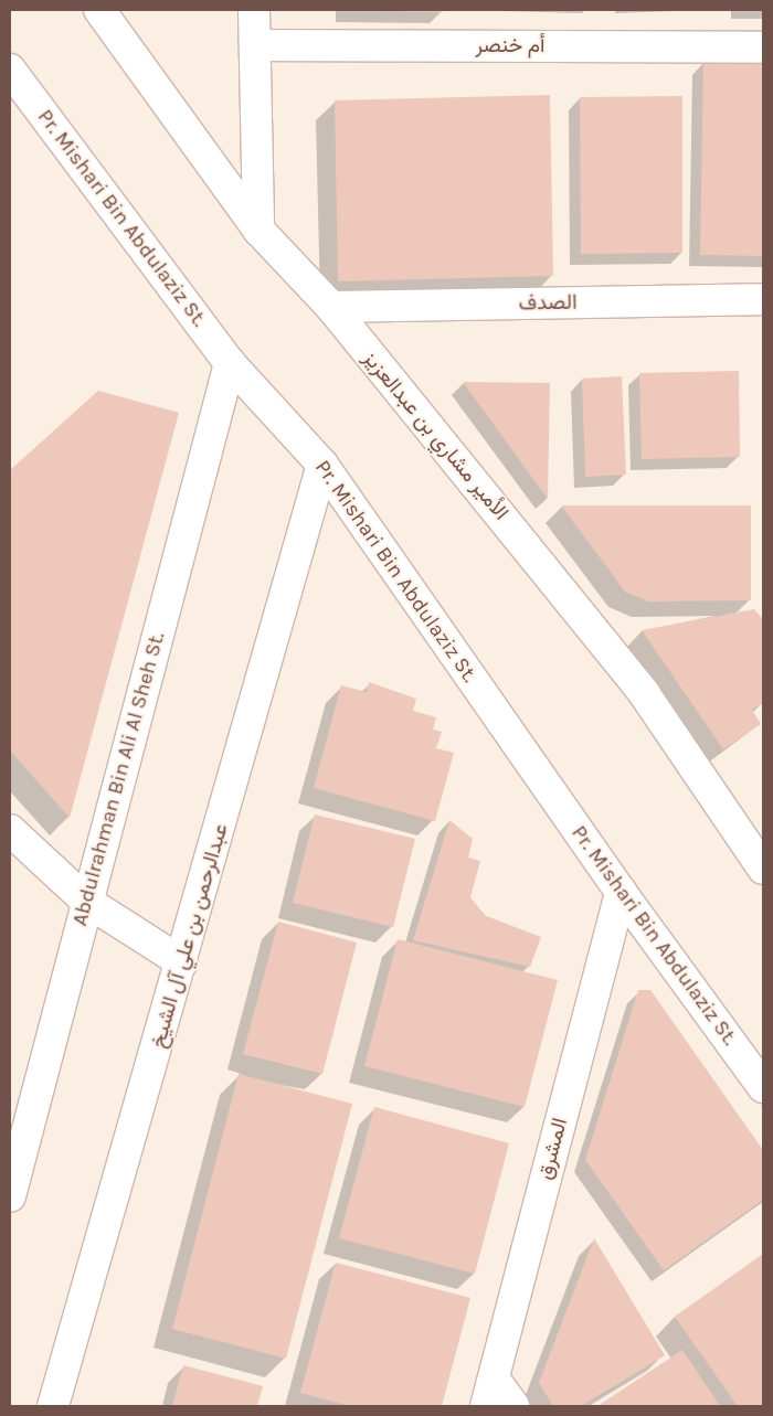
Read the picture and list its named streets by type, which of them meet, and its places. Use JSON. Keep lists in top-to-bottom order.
{
  "streets": {
    "street": [
      "أم خنصر",
      "Pr. Mishari Bin Abdulaziz St.",
      "الصدف",
      "الأمير مشاري بن عبدالعزيز",
      "Abdulrahman Bin Ali Al Sheh St.",
      "عبدالرحمن بن علي آل الشيخ",
      "المشرق"
    ]
  },
  "crossings": [
    ["Pr. Mishari Bin Abdulaziz St.", "Abdulrahman Bin Ali Al Sheh St."],
    ["Pr. Mishari Bin Abdulaziz St.", "عبدالرحمن بن علي آل الشيخ"],
    ["Pr. Mishari Bin Abdulaziz St.", "المشرق"],
    ["الصدف", "الأمير مشاري بن عبدالعزيز"]
  ]
}
